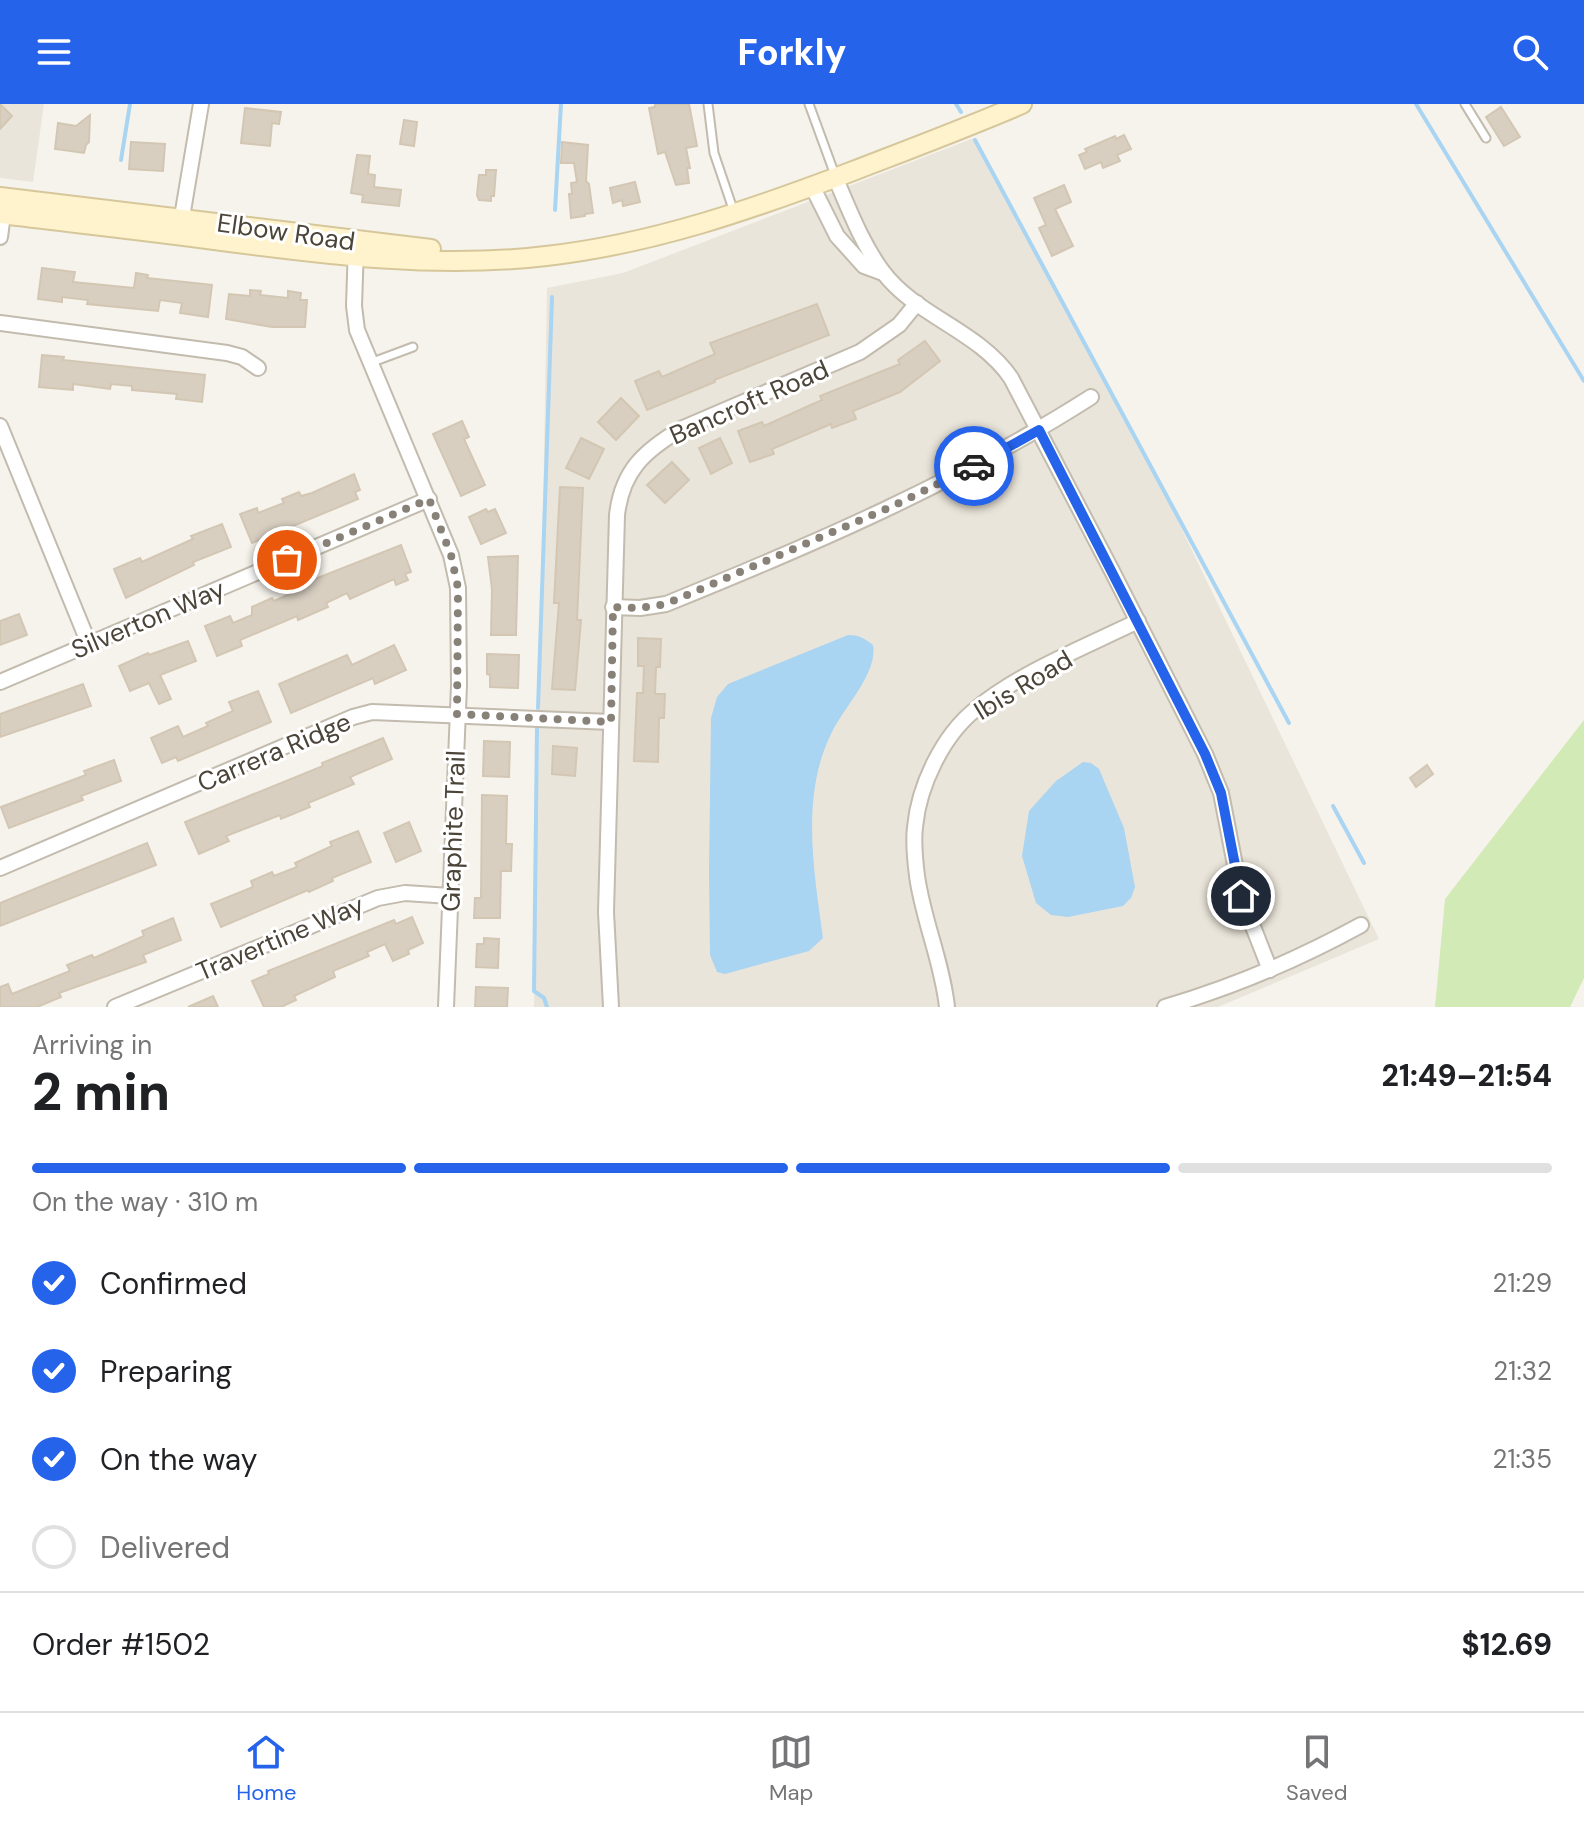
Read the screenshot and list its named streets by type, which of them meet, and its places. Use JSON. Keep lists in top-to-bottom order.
{
  "streets": {
    "main road": ["Elbow Road"],
    "street": [
      "Bancroft Road",
      "Silverton Way",
      "Ibis Road",
      "Carrera Ridge",
      "Graphite Trail",
      "Travertine Way"
    ]
  },
  "crossings": [
    ["Elbow Road", "Graphite Trail"],
    ["Bancroft Road", "Carrera Ridge"],
    ["Silverton Way", "Graphite Trail"],
    ["Carrera Ridge", "Graphite Trail"],
    ["Graphite Trail", "Travertine Way"]
  ],
  "page": {
    "header": "Forkly",
    "heading": ["2 min", "Arriving in", "21:49–21:54"],
    "panel": ["Order #1502", "$12.69"],
    "bar": "On the way · 310 m",
    "list": [
      ["Confirmed", "21:29"],
      ["Preparing", "21:32"],
      ["On the way", "21:35"],
      "Delivered"
    ],
    "tabs": ["Home", "Map", "Saved"]
  }
}
